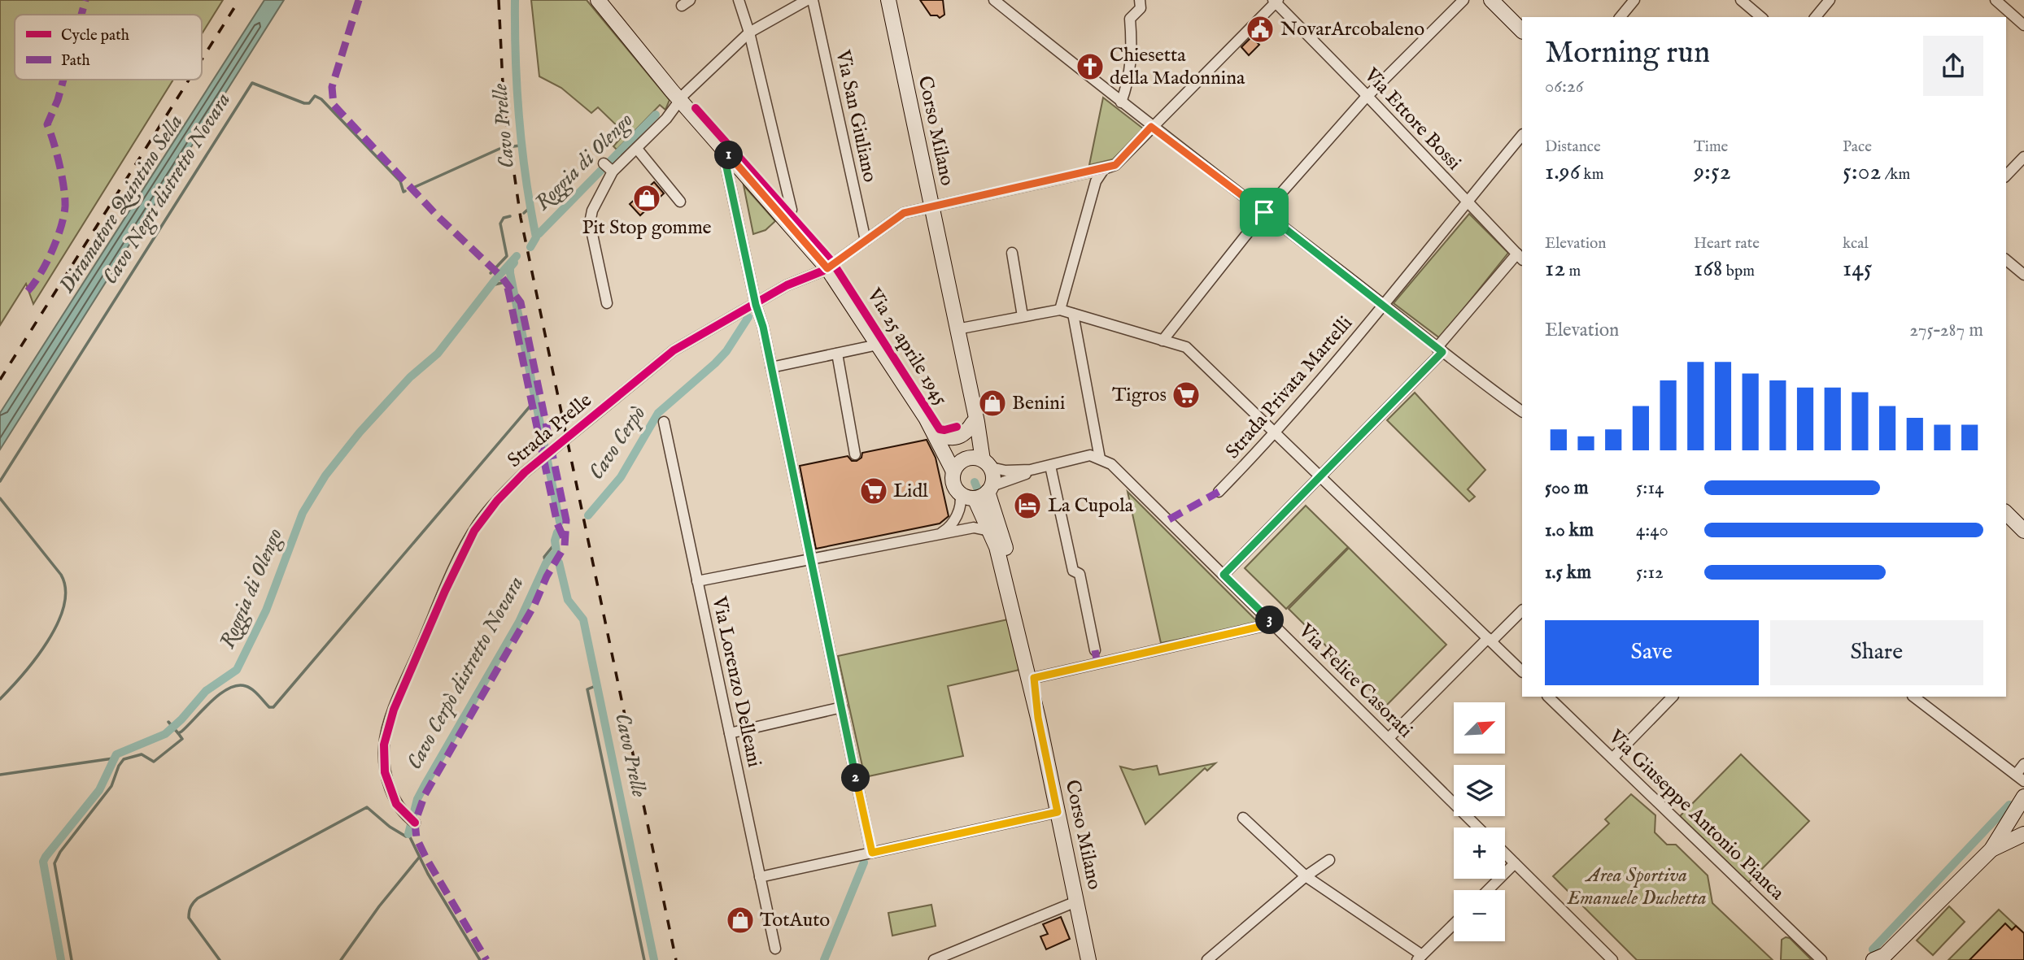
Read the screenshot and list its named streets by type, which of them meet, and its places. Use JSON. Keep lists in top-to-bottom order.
{
  "streets": {
    "main road": ["Corso Milano", "Via 25 aprile 1945"],
    "street": [
      "Via San Giuliano",
      "Via Ettore Bossi",
      "Strada Privata Martelli",
      "Strada Prelle",
      "Via Felice Casorati",
      "Via Lorenzo Delleani",
      "Via Giuseppe Antonio Pianca"
    ]
  },
  "crossings": [
    ["Via San Giuliano", "Strada Prelle"],
    ["Via Ettore Bossi", "Strada Privata Martelli"],
    ["Corso Milano", "Via 25 aprile 1945"],
    ["Corso Milano", "Strada Prelle"],
    ["Via 25 aprile 1945", "Strada Prelle"]
  ],
  "water": [
    "Cavo Prelle",
    "Roggia di Olengo",
    "Cavo Negri distretto Novara",
    "Diramatore Quintino Sella",
    "Cavo Cerpò",
    "Cavo Cerpò distretto Novara"
  ],
  "parks": ["Area Sportiva Emanuele Duchetta"],
  "places": {
    "public building": ["NovarArcobaleno"],
    "church": ["Chiesetta della Madonnina"],
    "shop": ["Pit Stop gomme", "Benini", "TotAuto"],
    "supermarket": ["Tigros", "Lidl"],
    "hotel": ["La Cupola"]
  },
  "legend": ["Cycle path", "Path"],
  "north": "top right",
  "page": {
    "heading": ["Morning run", "06:26"],
    "stats": [
      ["Distance", "1.96 km"],
      ["Time", "9:52"],
      ["Pace", "5:02 /km"],
      ["Elevation", "12 m"],
      ["Heart rate", "168 bpm"],
      ["kcal", "145"]
    ],
    "pins": ["1", "3", "2"],
    "chart": ["Elevation", "275–287 m"],
    "list": [
      {
        "name": "500 m",
        "note": "5:14"
      },
      {
        "name": "1.0 km",
        "note": "4:40"
      },
      {
        "name": "1.5 km",
        "note": "5:12"
      }
    ],
    "buttons": ["Save", "Share"],
    "map_buttons": ["+", "−"]
  }
}
